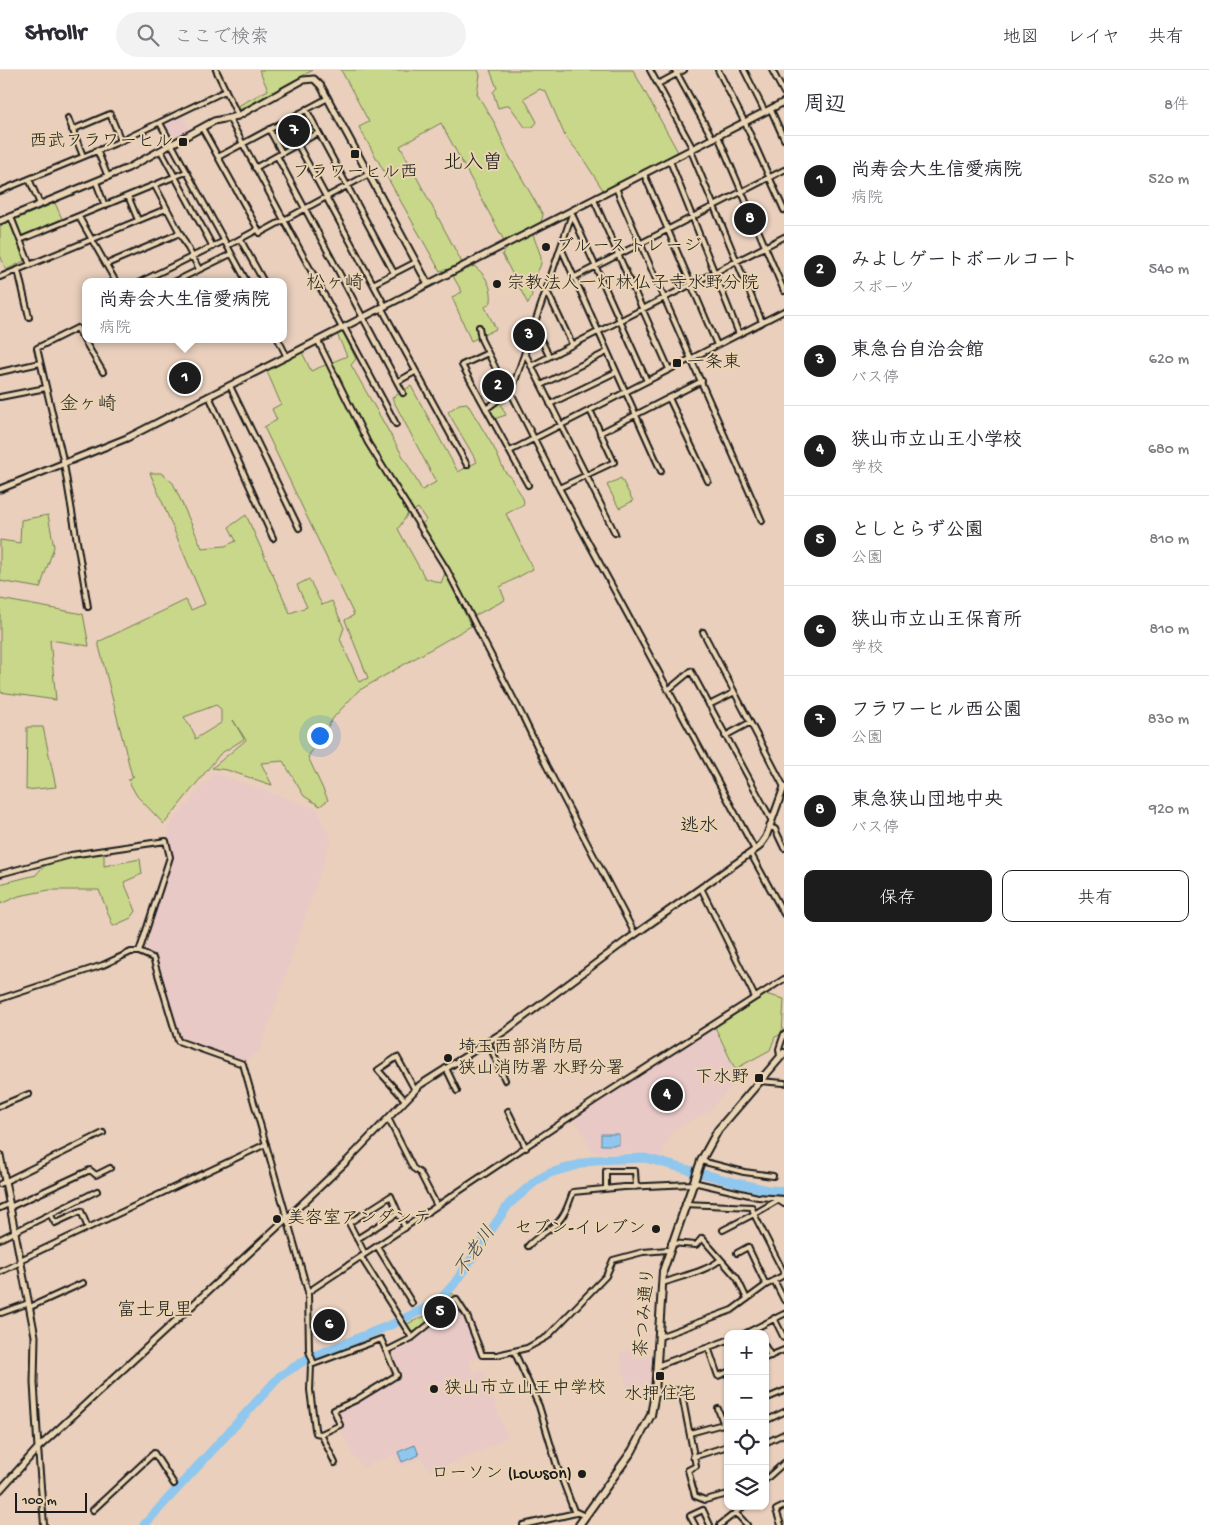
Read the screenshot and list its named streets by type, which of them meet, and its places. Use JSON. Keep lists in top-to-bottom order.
{
  "streets": {
    "main road": ["茶つみ通り"]
  },
  "districts": [
    "北入曽",
    "松ヶ崎",
    "金ヶ崎",
    "逃水",
    "富士見里"
  ],
  "water": ["不老川"],
  "places": {
    "transit": [
      "西武フラワーヒル",
      "フラワーヒル西",
      "一条東",
      "下水野",
      "水押住宅"
    ],
    "other": [
      "ブルーストレージ",
      "宗教法人一灯林仏子寺水野分院",
      "埼玉西部消防局 狭山消防署 水野分署",
      "美容室アンダンテ",
      "セブン-イレブン",
      "狭山市立山王中学校",
      "ローソン (Lowson)"
    ]
  },
  "scale_bar": "100 m",
  "page": {
    "header": "Strollr",
    "search": "ここで検索",
    "nav": ["地図", "レイヤ", "共有"],
    "heading": ["周辺", "8件"],
    "pins": [
      "7",
      "8",
      "3",
      "1",
      "2",
      "4",
      "5",
      "6"
    ],
    "list": [
      {
        "mark": "1",
        "name": "尚寿会大生信愛病院",
        "note": "病院",
        "value": "520 m"
      },
      {
        "mark": "2",
        "name": "みよしゲートボールコート",
        "note": "スポーツ",
        "value": "540 m"
      },
      {
        "mark": "3",
        "name": "東急台自治会館",
        "note": "バス停",
        "value": "620 m"
      },
      {
        "mark": "4",
        "name": "狭山市立山王小学校",
        "note": "学校",
        "value": "680 m"
      },
      {
        "mark": "5",
        "name": "としとらず公園",
        "note": "公園",
        "value": "810 m"
      },
      {
        "mark": "6",
        "name": "狭山市立山王保育所",
        "note": "学校",
        "value": "810 m"
      },
      {
        "mark": "7",
        "name": "フラワーヒル西公園",
        "note": "公園",
        "value": "830 m"
      },
      {
        "mark": "8",
        "name": "東急狭山団地中央",
        "note": "バス停",
        "value": "920 m"
      }
    ],
    "popup": ["尚寿会大生信愛病院", "病院"],
    "buttons": ["保存", "共有"],
    "map_buttons": ["+", "−"],
    "scale": "100 m"
  }
}
